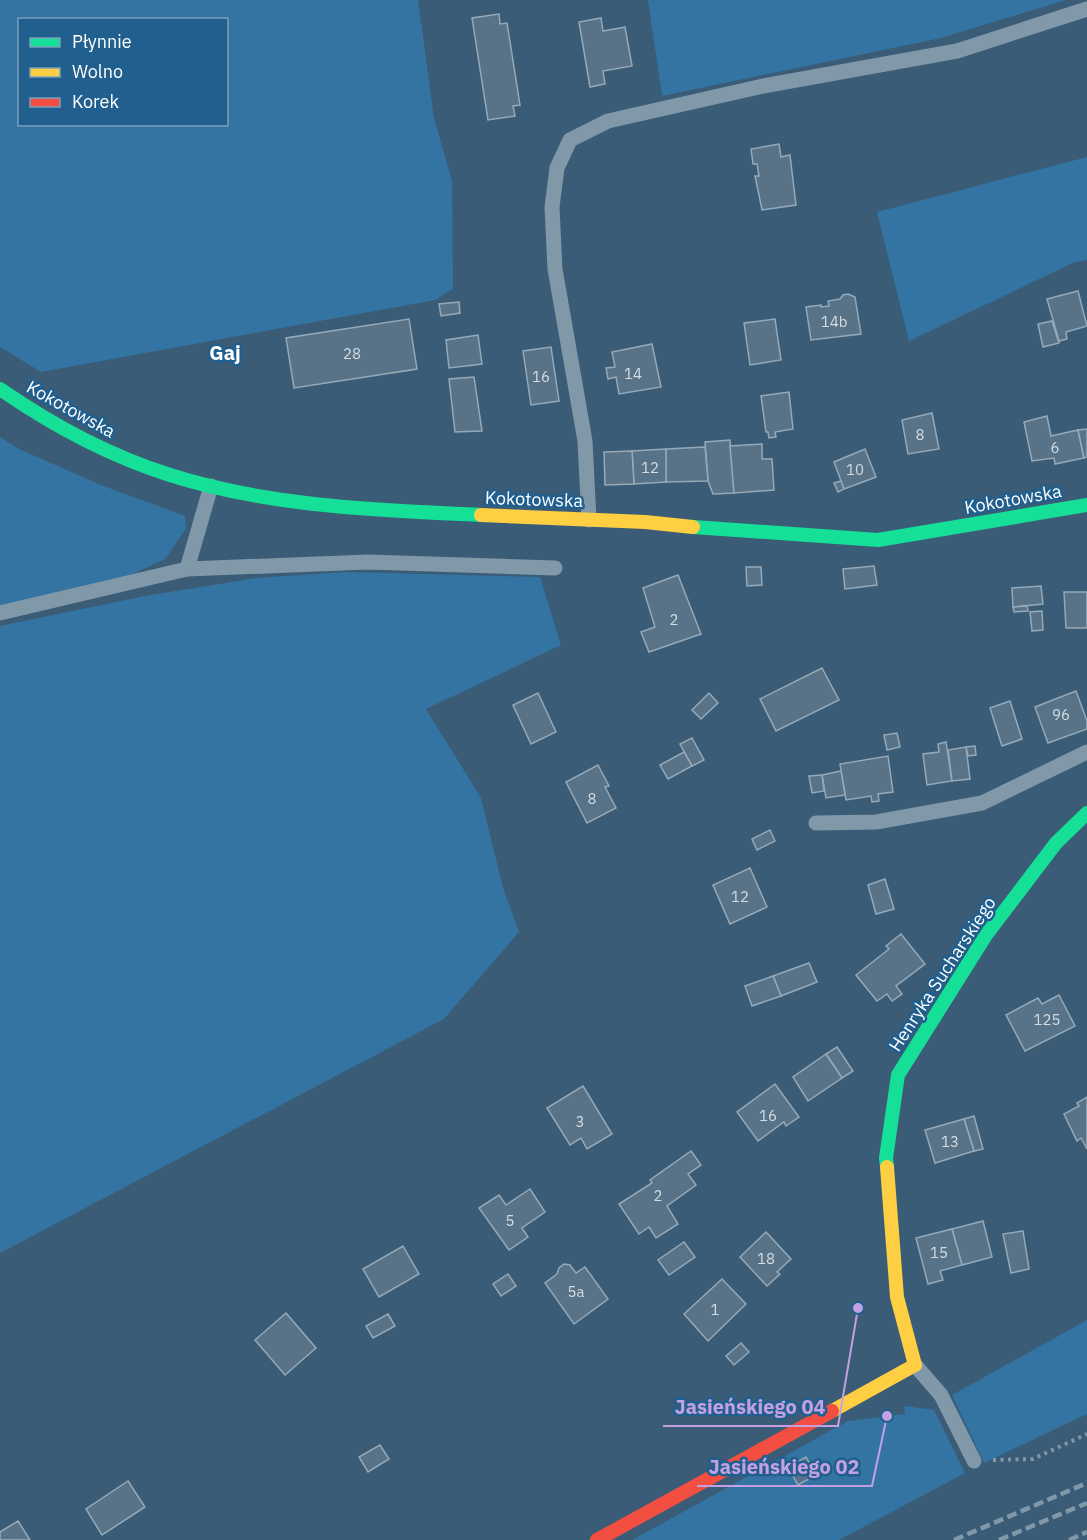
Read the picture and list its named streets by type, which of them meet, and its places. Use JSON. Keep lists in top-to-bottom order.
{
  "streets": {
    "street": ["Kokotowska", "Henryka Sucharskiego"]
  },
  "districts": ["Gaj"],
  "places": ["Jasieńskiego 04", "Jasieńskiego 02"],
  "house_numbers": [
    "14b",
    "28",
    "14",
    "16",
    "8",
    "6",
    "12",
    "10",
    "2",
    "96",
    "8",
    "12",
    "125",
    "16",
    "3",
    "13",
    "2",
    "5",
    "15",
    "18",
    "5a",
    "1"
  ],
  "legend": ["Płynnie", "Wolno", "Korek"]
}
